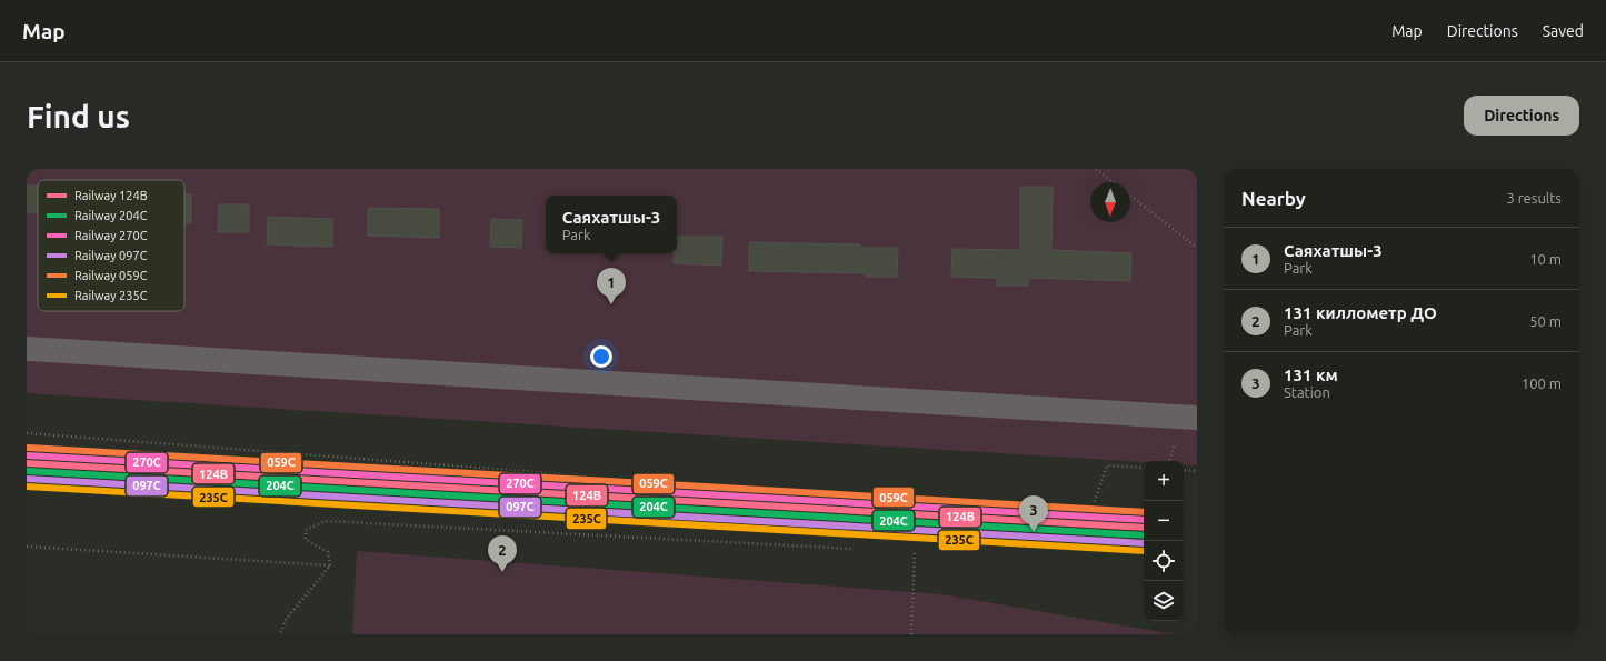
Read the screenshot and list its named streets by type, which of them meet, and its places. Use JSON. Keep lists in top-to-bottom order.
{
  "lines": [
    "rail line 059С",
    "rail line 270С",
    "rail line 124В",
    "rail line 204С",
    "rail line 097С",
    "rail line 235С"
  ],
  "legend": [
    "Railway 124В",
    "Railway 204С",
    "Railway 270С",
    "Railway 097С",
    "Railway 059С",
    "Railway 235С"
  ],
  "north": "bottom",
  "page": {
    "header": "Map",
    "nav": ["Map", "Directions", "Saved"],
    "buttons": "Directions",
    "title": "Find us",
    "heading": ["Nearby", "3 results"],
    "popup": ["Саяхатшы-3", "Park"],
    "list": [
      {
        "mark": "1",
        "name": "Саяхатшы-3",
        "note": "Park",
        "value": "10 m"
      },
      {
        "mark": "2",
        "name": "131 киллометр ДО",
        "note": "Park",
        "value": "50 m"
      },
      {
        "mark": "3",
        "name": "131 км",
        "note": "Station",
        "value": "100 m"
      }
    ],
    "pins": ["1", "3", "2"],
    "map_buttons": ["+", "−"]
  }
}
